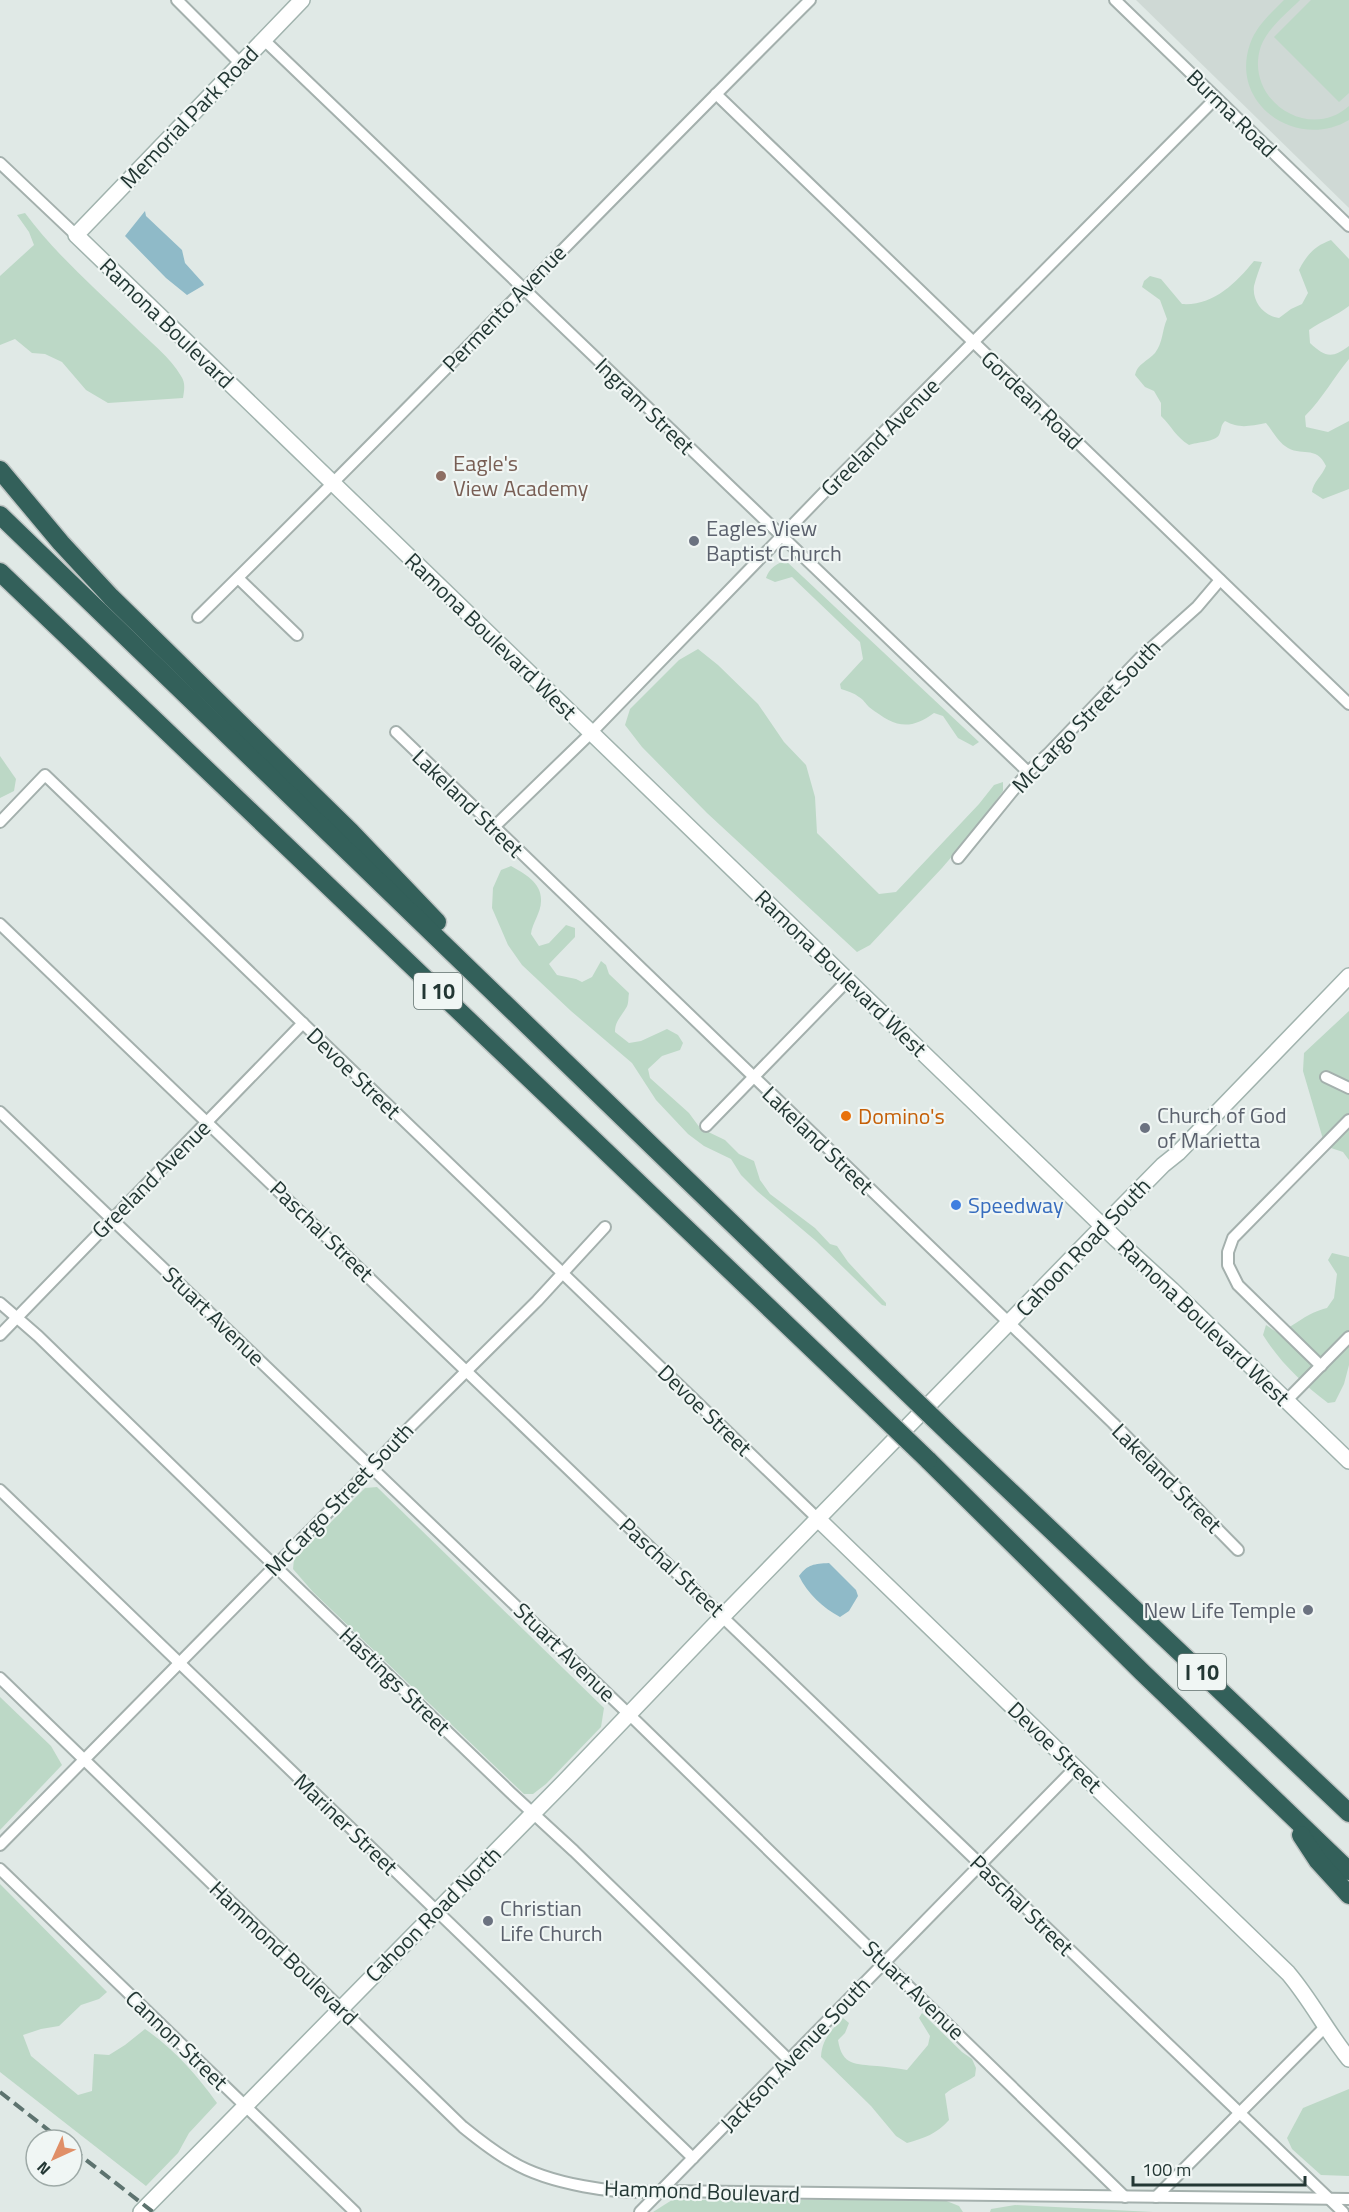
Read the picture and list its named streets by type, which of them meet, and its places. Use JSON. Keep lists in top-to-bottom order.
{
  "streets": {
    "highway": ["I 10"],
    "street": [
      "Burma Road",
      "Memorial Park Road",
      "Permento Avenue",
      "Ramona Boulevard",
      "Gordean Road",
      "Ingram Street",
      "Greeland Avenue",
      "Ramona Boulevard West",
      "McCargo Street South",
      "Lakeland Street",
      "Devoe Street",
      "Paschal Street",
      "Cahoon Road South",
      "Stuart Avenue",
      "Hastings Street",
      "Mariner Street",
      "Cahoon Road North",
      "Hammond Boulevard",
      "Cannon Street",
      "Jackson Avenue South"
    ]
  },
  "crossings": [
    ["Burma Road", "Greeland Avenue"],
    ["Memorial Park Road", "Ramona Boulevard"],
    ["Memorial Park Road", "Ingram Street"],
    ["Permento Avenue", "Ramona Boulevard"],
    ["Permento Avenue", "Gordean Road"],
    ["Permento Avenue", "Ingram Street"],
    ["Permento Avenue", "Ramona Boulevard West"],
    ["Ramona Boulevard", "Ramona Boulevard West"],
    ["Gordean Road", "Greeland Avenue"],
    ["Gordean Road", "McCargo Street South"],
    ["Ingram Street", "Greeland Avenue"],
    ["Ingram Street", "McCargo Street South"],
    ["Greeland Avenue", "Ramona Boulevard West"],
    ["Greeland Avenue", "Lakeland Street"],
    ["Greeland Avenue", "Devoe Street"],
    ["Greeland Avenue", "Paschal Street"],
    ["Greeland Avenue", "Stuart Avenue"],
    ["Greeland Avenue", "Hastings Street"],
    ["Ramona Boulevard West", "Cahoon Road South"],
    ["McCargo Street South", "Devoe Street"],
    ["McCargo Street South", "Paschal Street"],
    ["McCargo Street South", "Stuart Avenue"],
    ["McCargo Street South", "Hastings Street"],
    ["McCargo Street South", "Mariner Street"],
    ["McCargo Street South", "Hammond Boulevard"],
    ["Lakeland Street", "Cahoon Road South"],
    ["Devoe Street", "Cahoon Road South"],
    ["Devoe Street", "Jackson Avenue South"],
    ["Paschal Street", "Cahoon Road North"],
    ["Paschal Street", "Hammond Boulevard"],
    ["Paschal Street", "Jackson Avenue South"],
    ["Stuart Avenue", "Cahoon Road North"],
    ["Stuart Avenue", "Hammond Boulevard"],
    ["Stuart Avenue", "Jackson Avenue South"],
    ["Hastings Street", "Cahoon Road North"],
    ["Hastings Street", "Jackson Avenue South"],
    ["Mariner Street", "Cahoon Road North"],
    ["Mariner Street", "Jackson Avenue South"],
    ["Cahoon Road North", "Hammond Boulevard"],
    ["Cahoon Road North", "Cannon Street"],
    ["Hammond Boulevard", "Jackson Avenue South"]
  ],
  "places": [
    "Eagle's View Academy",
    "Eagles View Baptist Church",
    "Domino's",
    "Church of God of Marietta",
    "Speedway",
    "New Life Temple",
    "Christian Life Church"
  ],
  "scale_bar": "100 m",
  "north": "bottom left"
}
